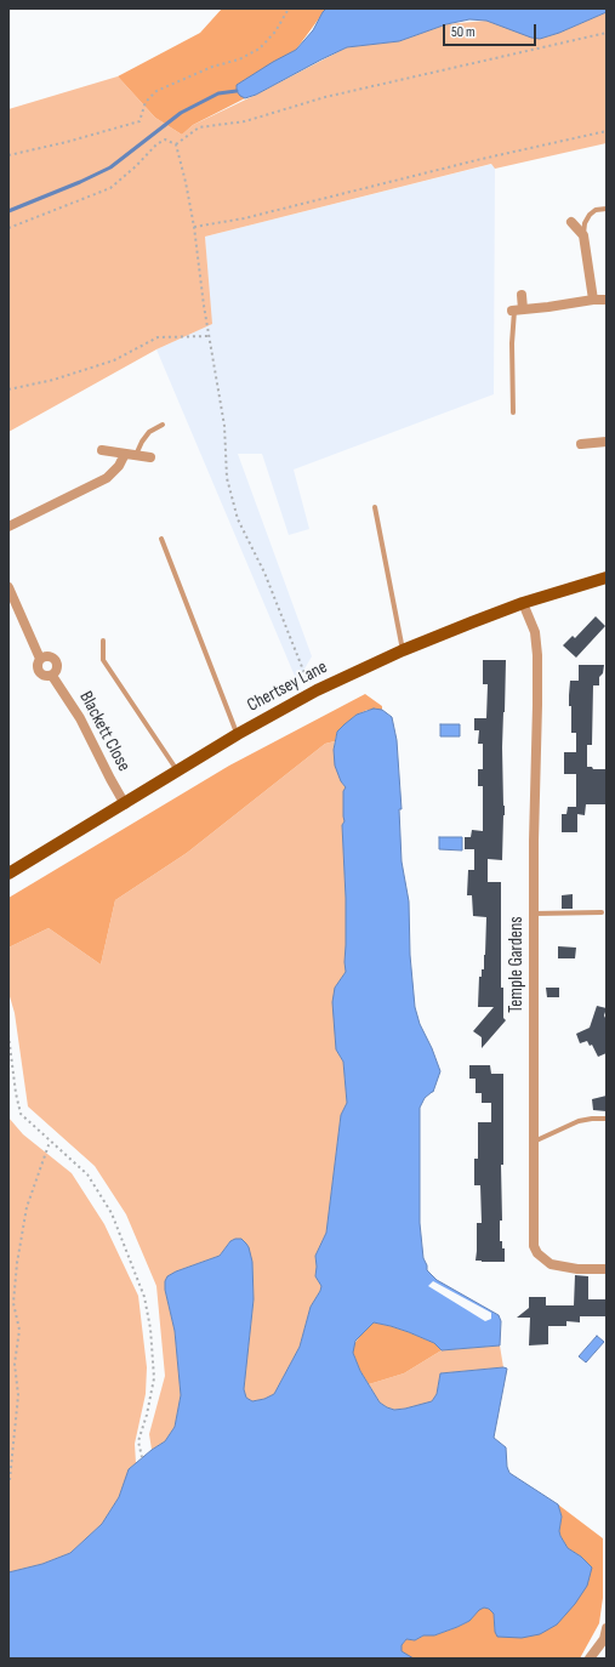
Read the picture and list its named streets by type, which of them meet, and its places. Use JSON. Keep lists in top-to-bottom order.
{
  "streets": {
    "main road": ["Chertsey Lane"],
    "street": ["Blackett Close", "Temple Gardens"]
  },
  "crossings": [
    ["Chertsey Lane", "Blackett Close"],
    ["Chertsey Lane", "Temple Gardens"]
  ],
  "scale_bar": "50 m"
}
